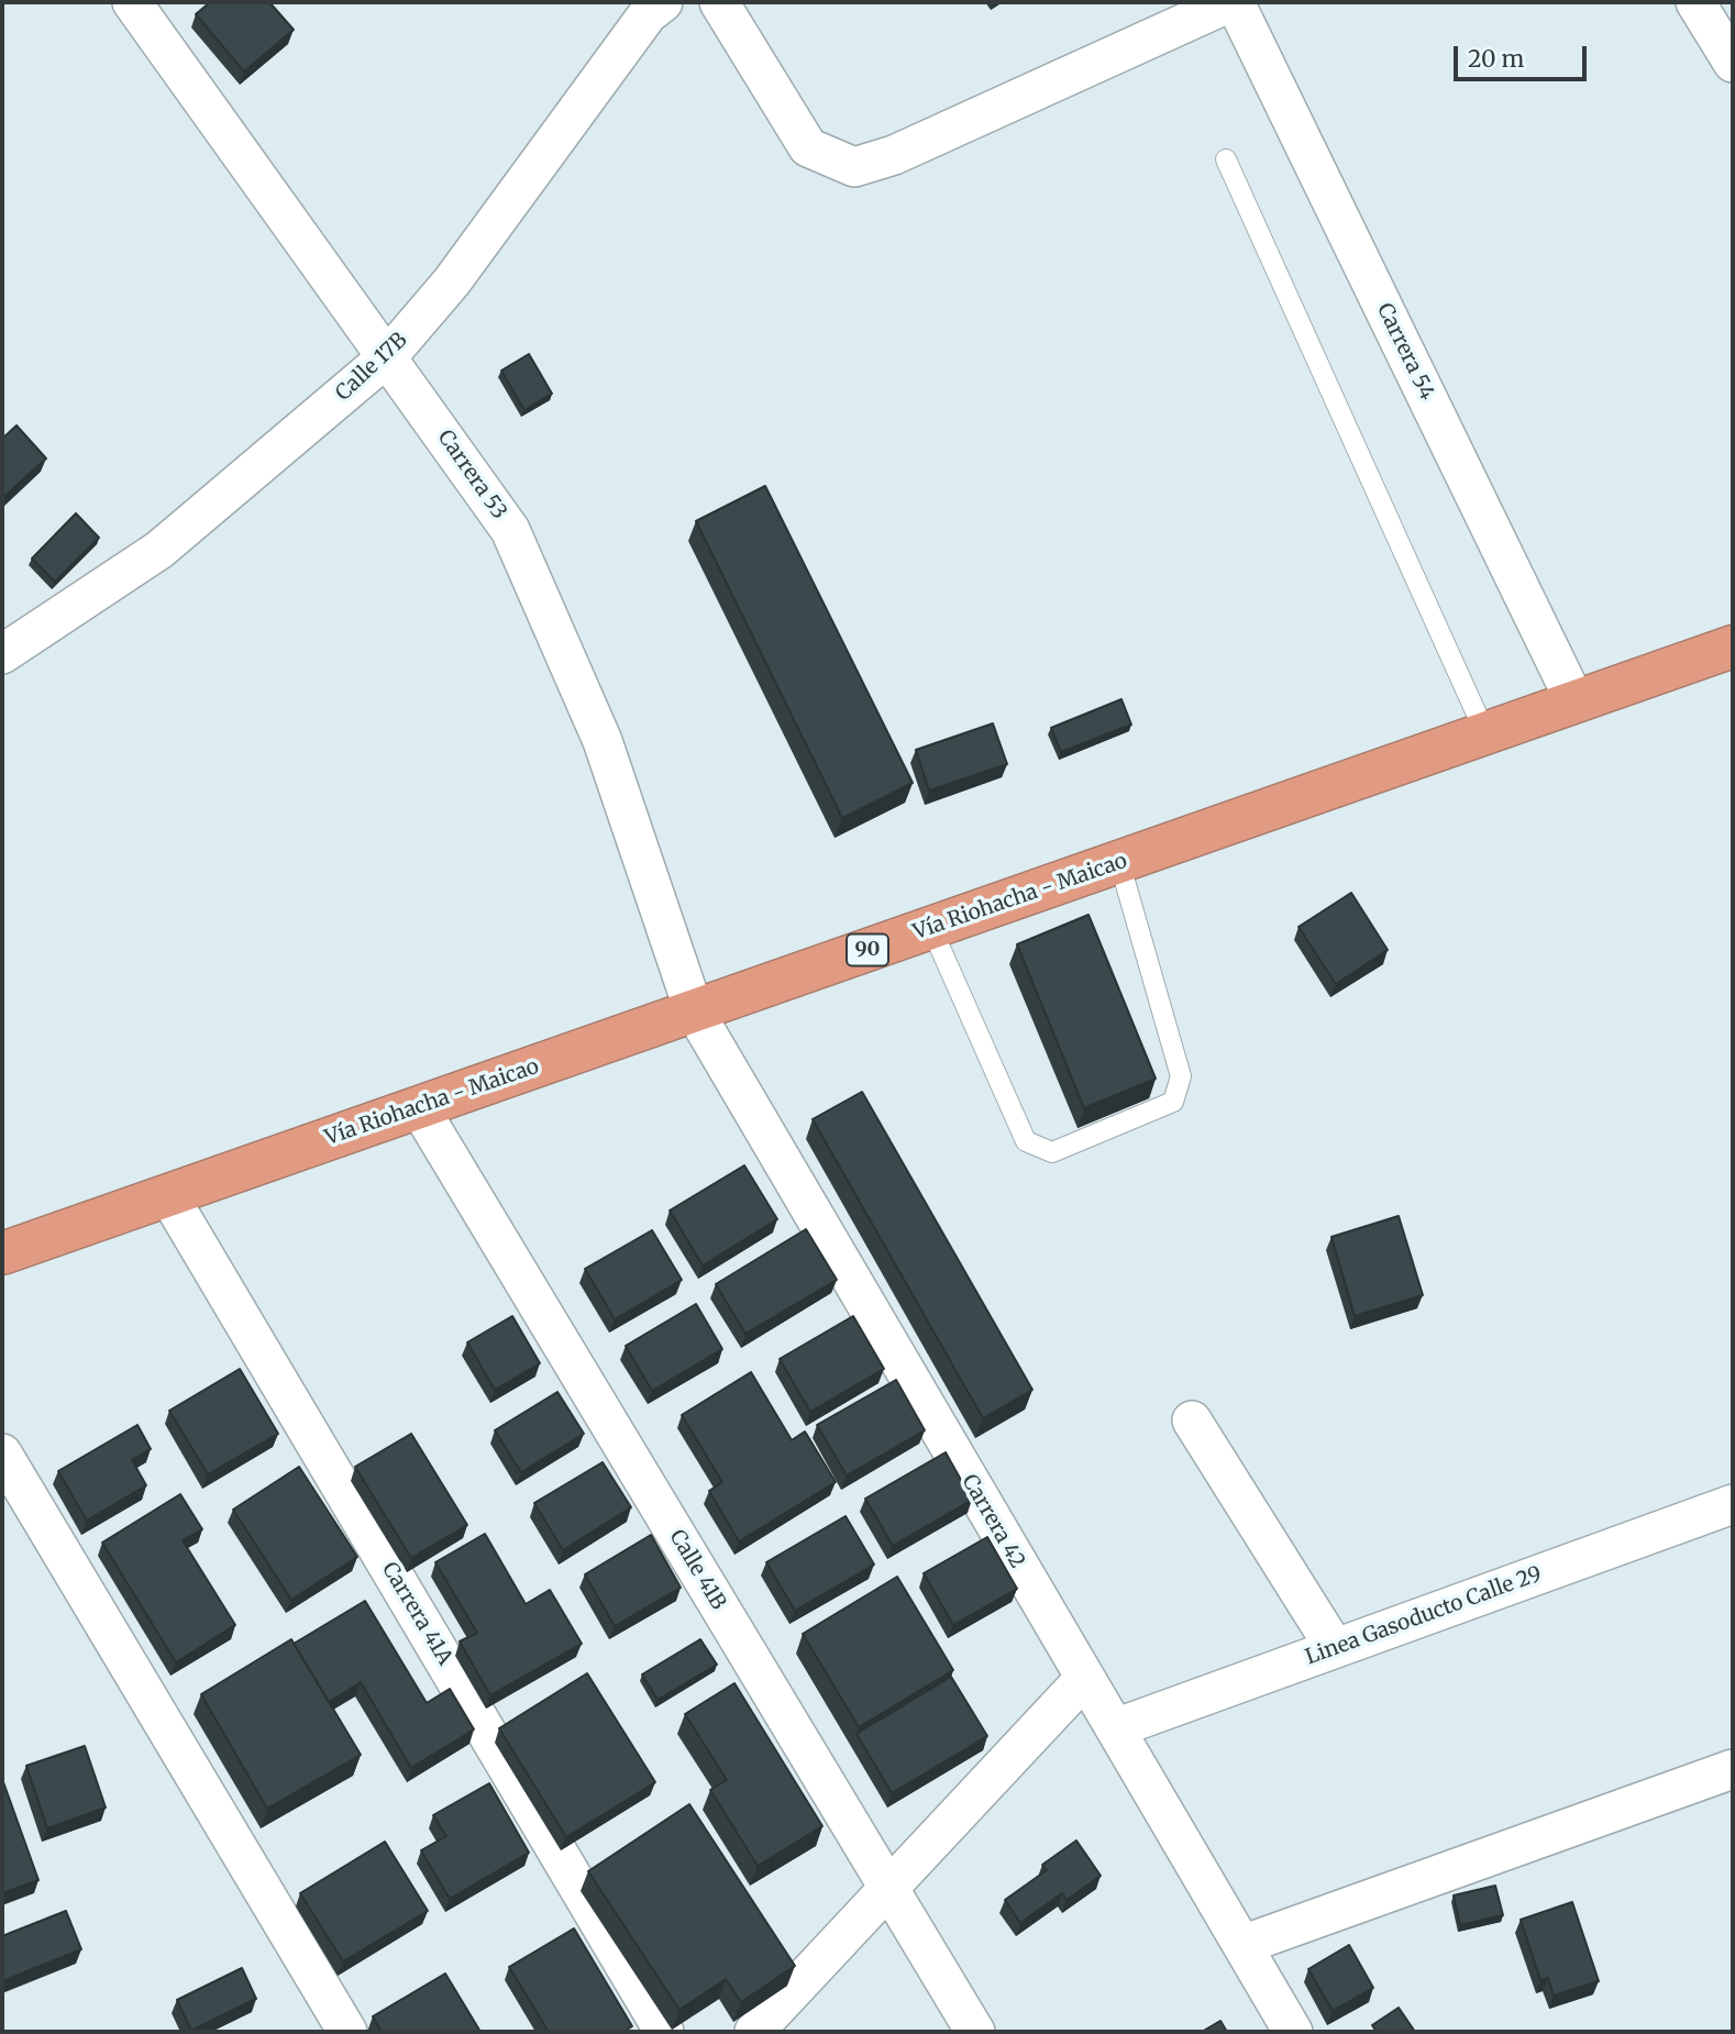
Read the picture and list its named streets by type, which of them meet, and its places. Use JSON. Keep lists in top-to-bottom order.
{
  "streets": {
    "highway": ["Vía Riohacha - Maicao", "90"],
    "street": [
      "Carrera 54",
      "Calle 17B",
      "Carrera 53",
      "Carrera 42",
      "Calle 41B",
      "Carrera 41A",
      "Linea Gasoducto Calle 29"
    ]
  },
  "crossings": [
    ["Carrera 54", "Vía Riohacha - Maicao"],
    ["Calle 17B", "Carrera 53"],
    ["Carrera 53", "Vía Riohacha - Maicao"],
    ["Carrera 53", "Carrera 42"],
    ["Vía Riohacha - Maicao", "Carrera 42"],
    ["Vía Riohacha - Maicao", "Calle 41B"],
    ["Vía Riohacha - Maicao", "Carrera 41A"],
    ["Carrera 42", "Linea Gasoducto Calle 29"]
  ],
  "scale_bar": "20 m"
}
